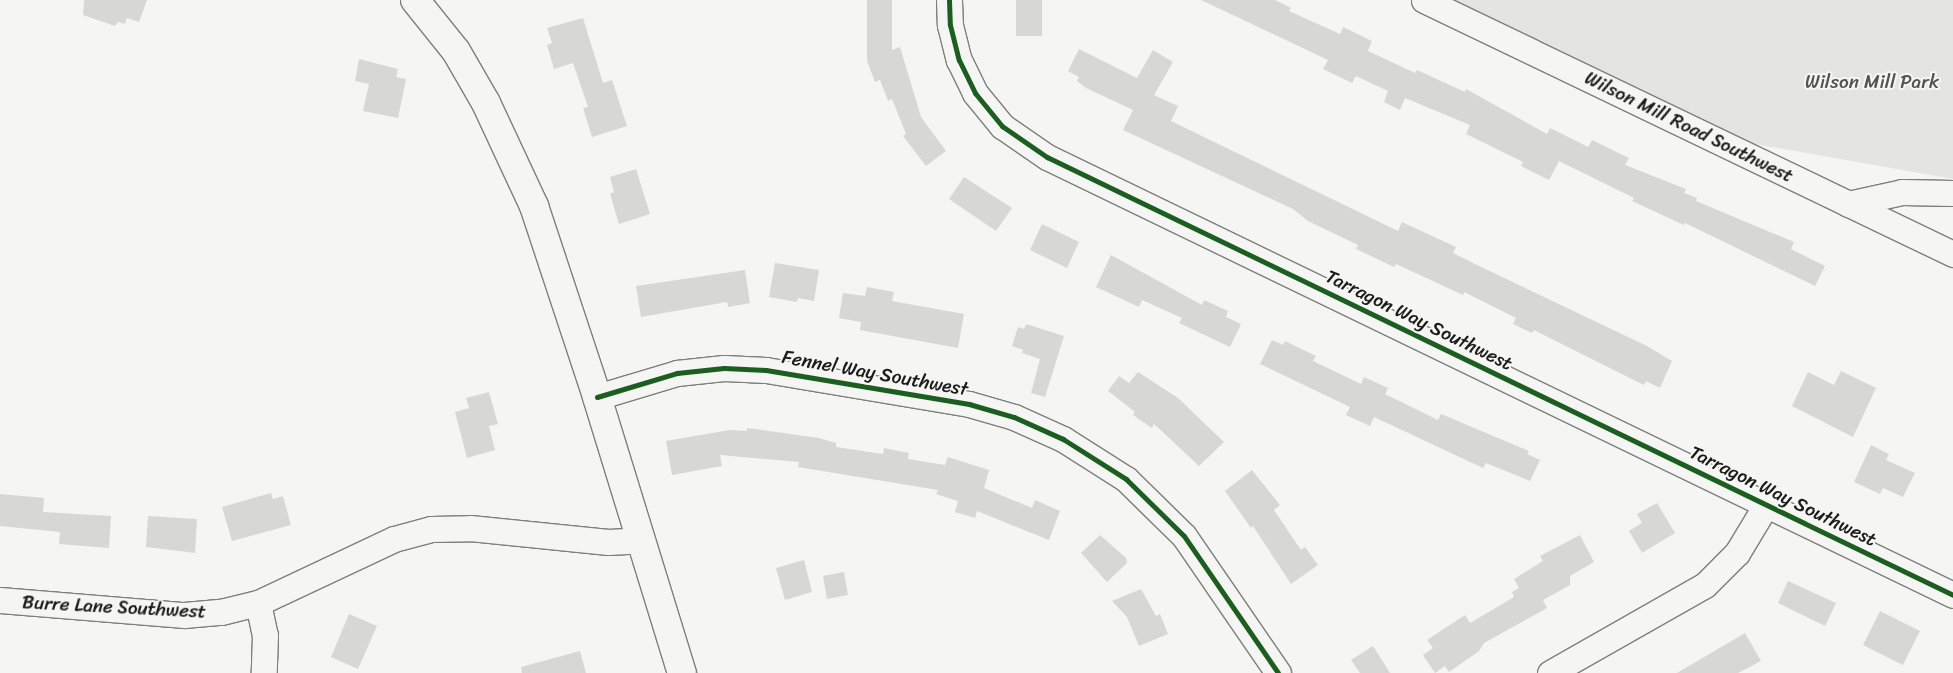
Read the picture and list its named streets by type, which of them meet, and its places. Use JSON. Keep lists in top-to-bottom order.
{
  "streets": {
    "street": [
      "Wilson Mill Road Southwest",
      "Tarragon Way Southwest",
      "Fennel Way Southwest",
      "Burre Lane Southwest"
    ]
  },
  "parks": ["Wilson Mill Park"]
}
